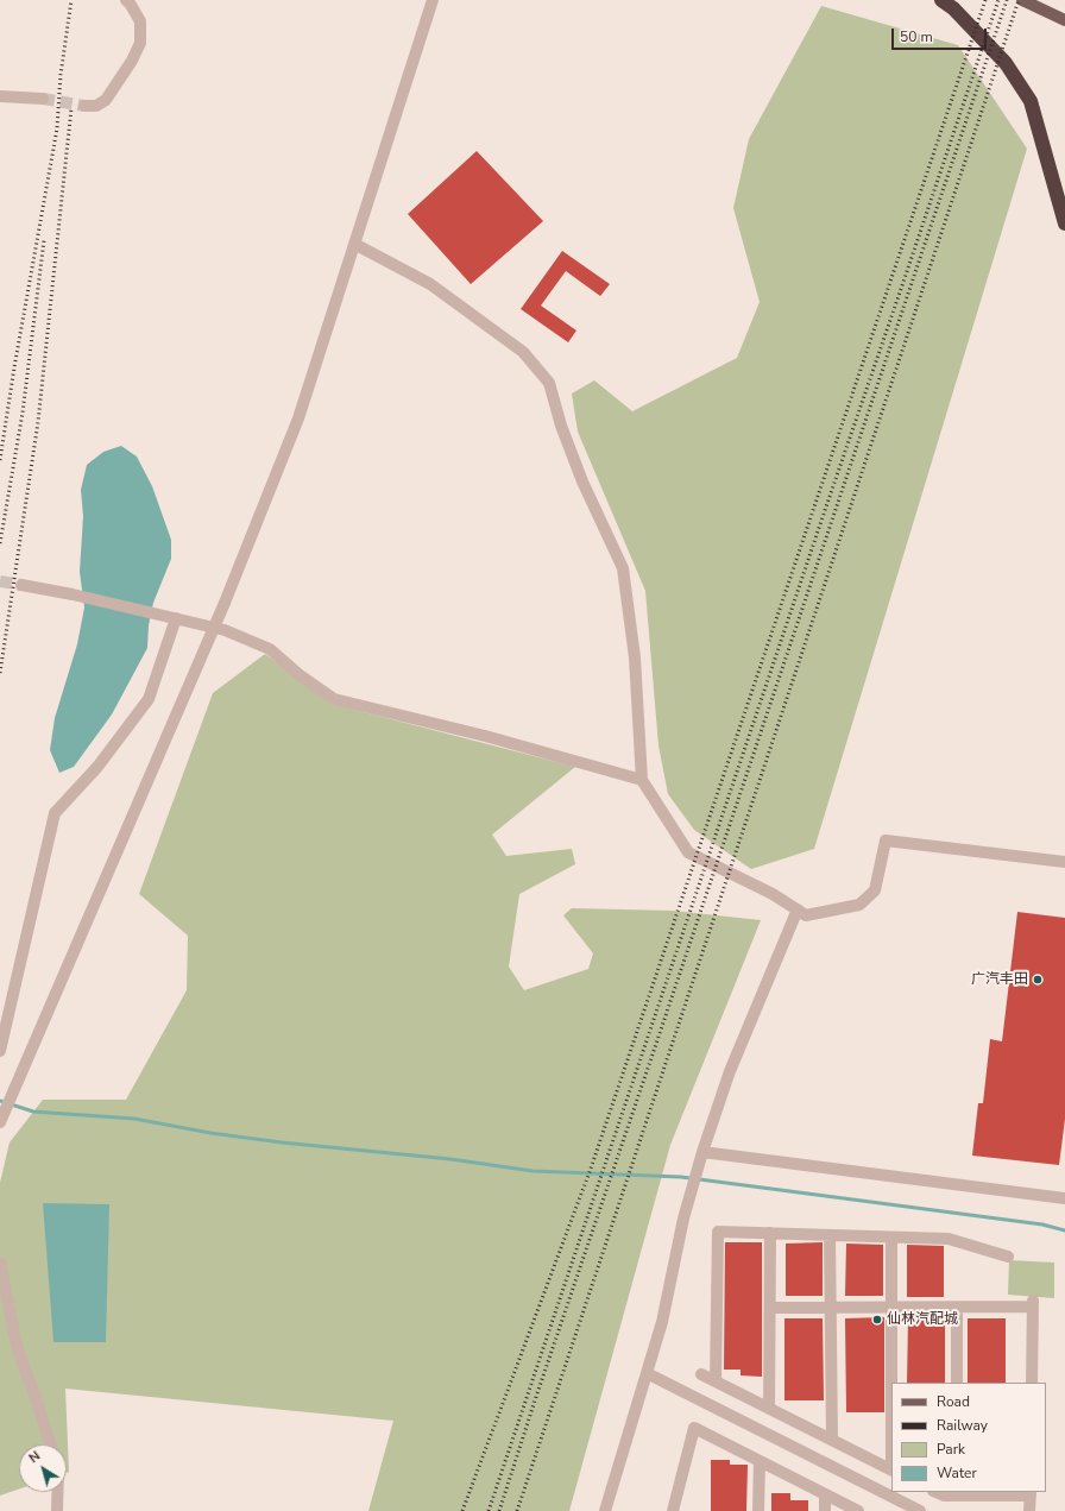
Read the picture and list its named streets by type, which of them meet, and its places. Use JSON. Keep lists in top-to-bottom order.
{
  "places": ["广汽丰田", "仙林汽配城"],
  "legend": [
    "Road",
    "Railway",
    "Park",
    "Water"
  ],
  "scale_bar": "50 m",
  "north": "top left"
}
